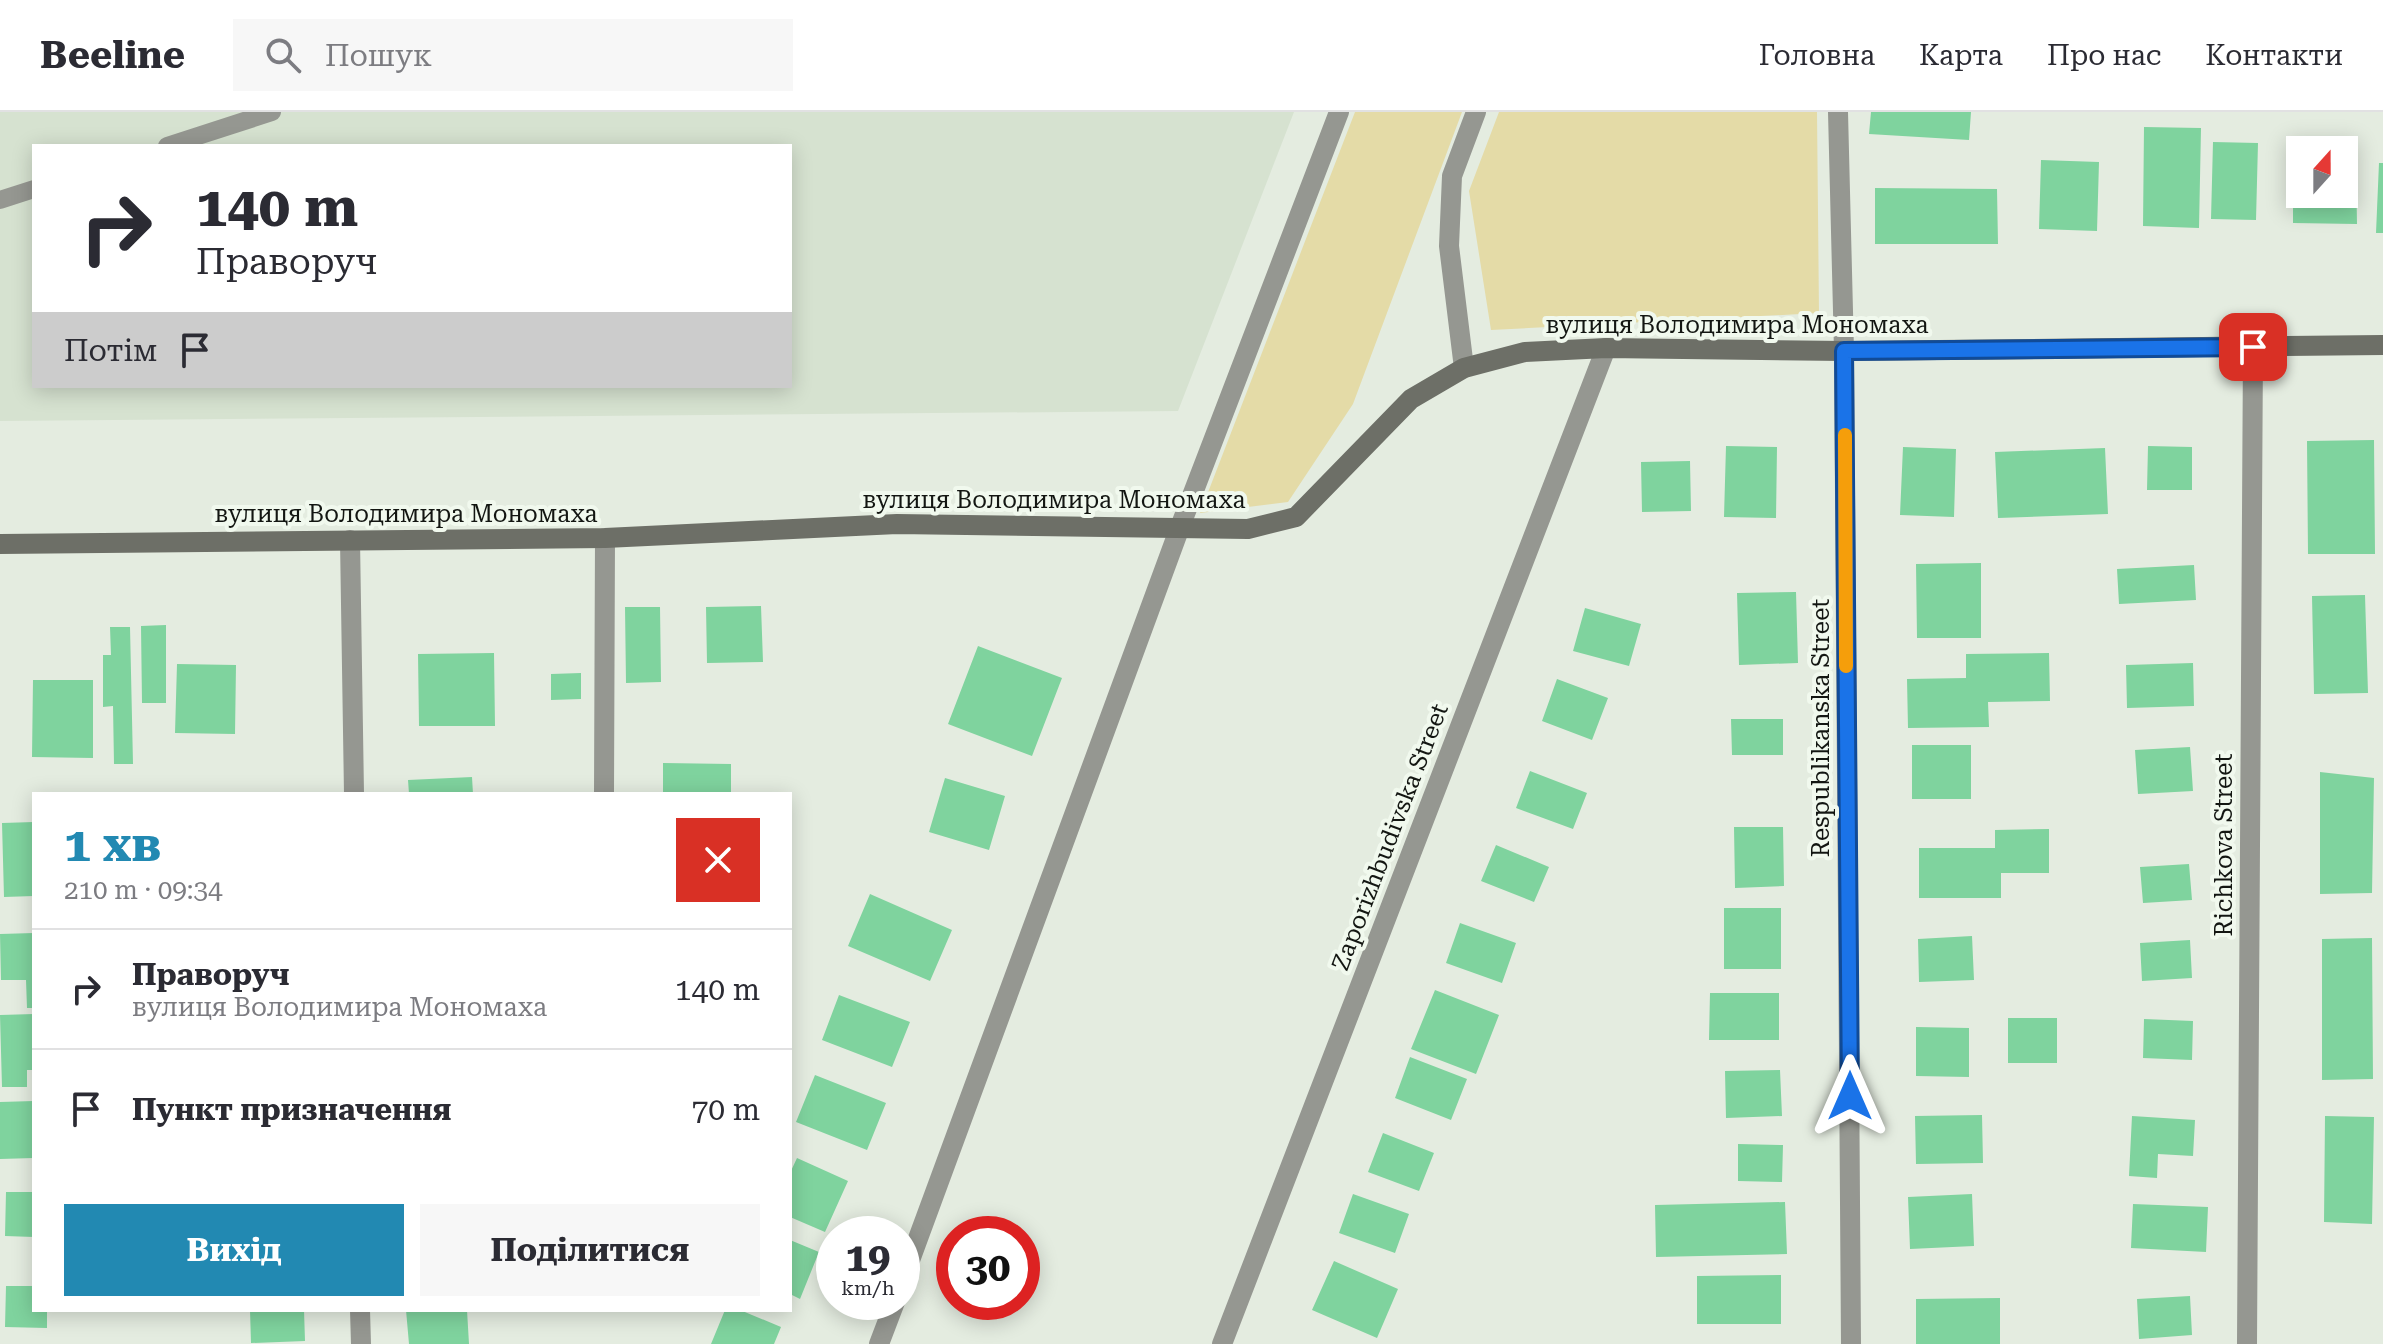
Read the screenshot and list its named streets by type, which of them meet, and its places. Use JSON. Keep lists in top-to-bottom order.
{
  "streets": {
    "street": [
      "вулиця Володимира Мономаха",
      "Respublikanska Street",
      "Zaporizhbudivska Street",
      "Richkova Street"
    ]
  },
  "crossings": [
    ["вулиця Володимира Мономаха", "Respublikanska Street"],
    ["вулиця Володимира Мономаха", "Zaporizhbudivska Street"],
    ["вулиця Володимира Мономаха", "Richkova Street"]
  ],
  "north": "top",
  "page": {
    "header": "Beeline",
    "search": "Пошук",
    "nav": [
      "Головна",
      "Карта",
      "Про нас",
      "Контакти"
    ],
    "turn": ["140 m", "Праворуч"],
    "then": "Потім",
    "heading": ["1 хв", "210 m · 09:34"],
    "list": [
      {
        "name": "Праворуч",
        "note": "вулиця Володимира Мономаха",
        "value": "140 m"
      },
      {
        "name": "Пункт призначення",
        "value": "70 m"
      }
    ],
    "buttons": ["Вихід", "Поділитися"],
    "speed": "19 km/h",
    "limit": "30"
  }
}
